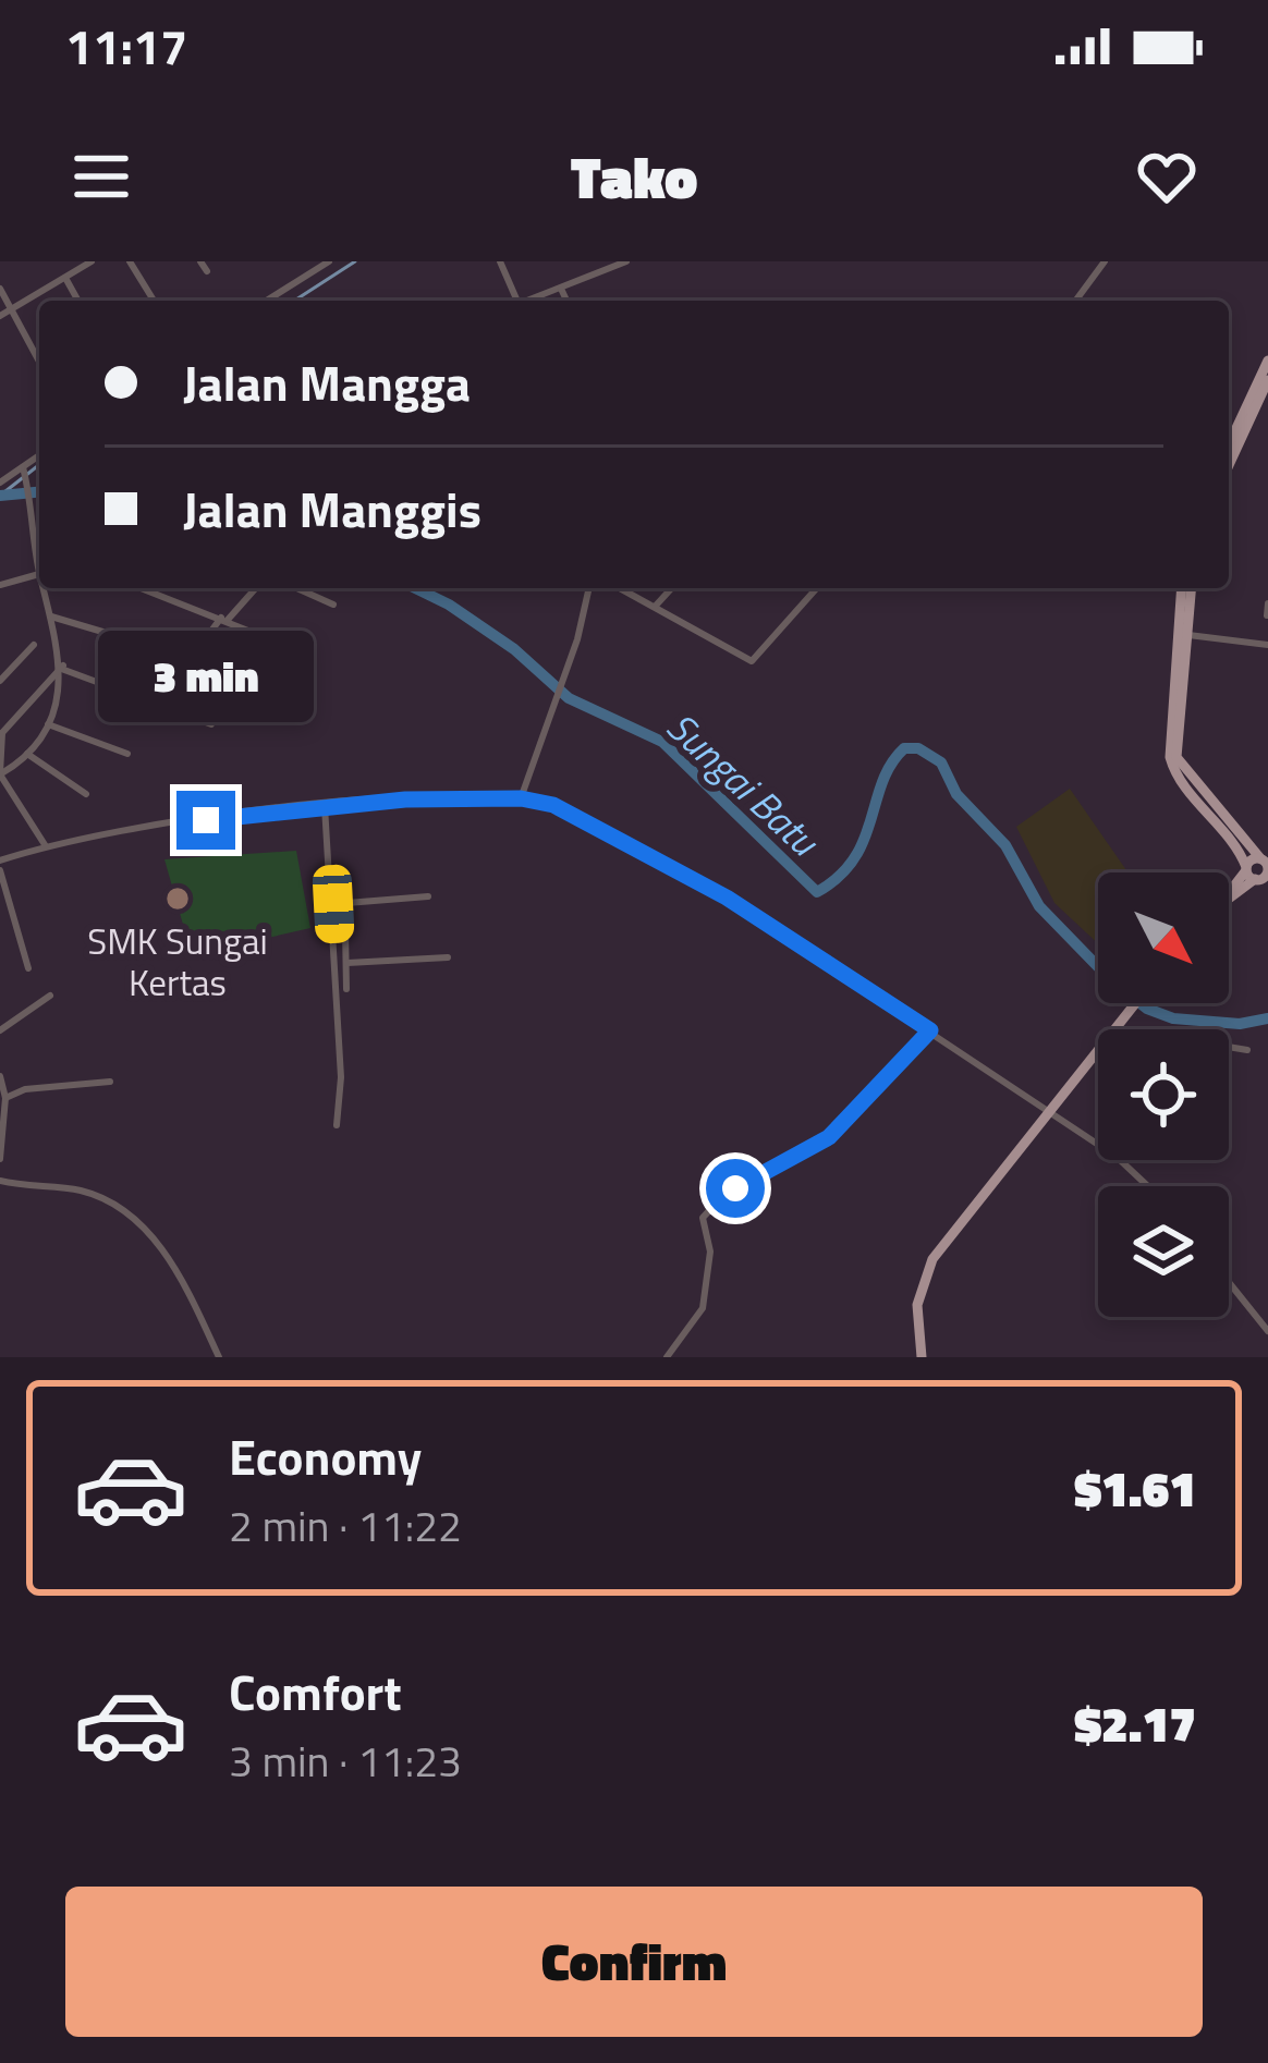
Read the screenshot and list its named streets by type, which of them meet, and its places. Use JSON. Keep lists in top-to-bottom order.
{
  "water": ["Sungai Batu"],
  "places": ["SMK Sungai Kertas"],
  "north": "bottom right",
  "page": {
    "status": "11:17",
    "header": "Tako",
    "banner": ["Jalan Mangga", "Jalan Manggis"],
    "bubble": "3 min",
    "list": [
      {
        "name": "Economy",
        "note": "2 min · 11:22",
        "value": "$1.61"
      },
      {
        "name": "Comfort",
        "note": "3 min · 11:23",
        "value": "$2.17"
      }
    ],
    "buttons": "Confirm"
  }
}
